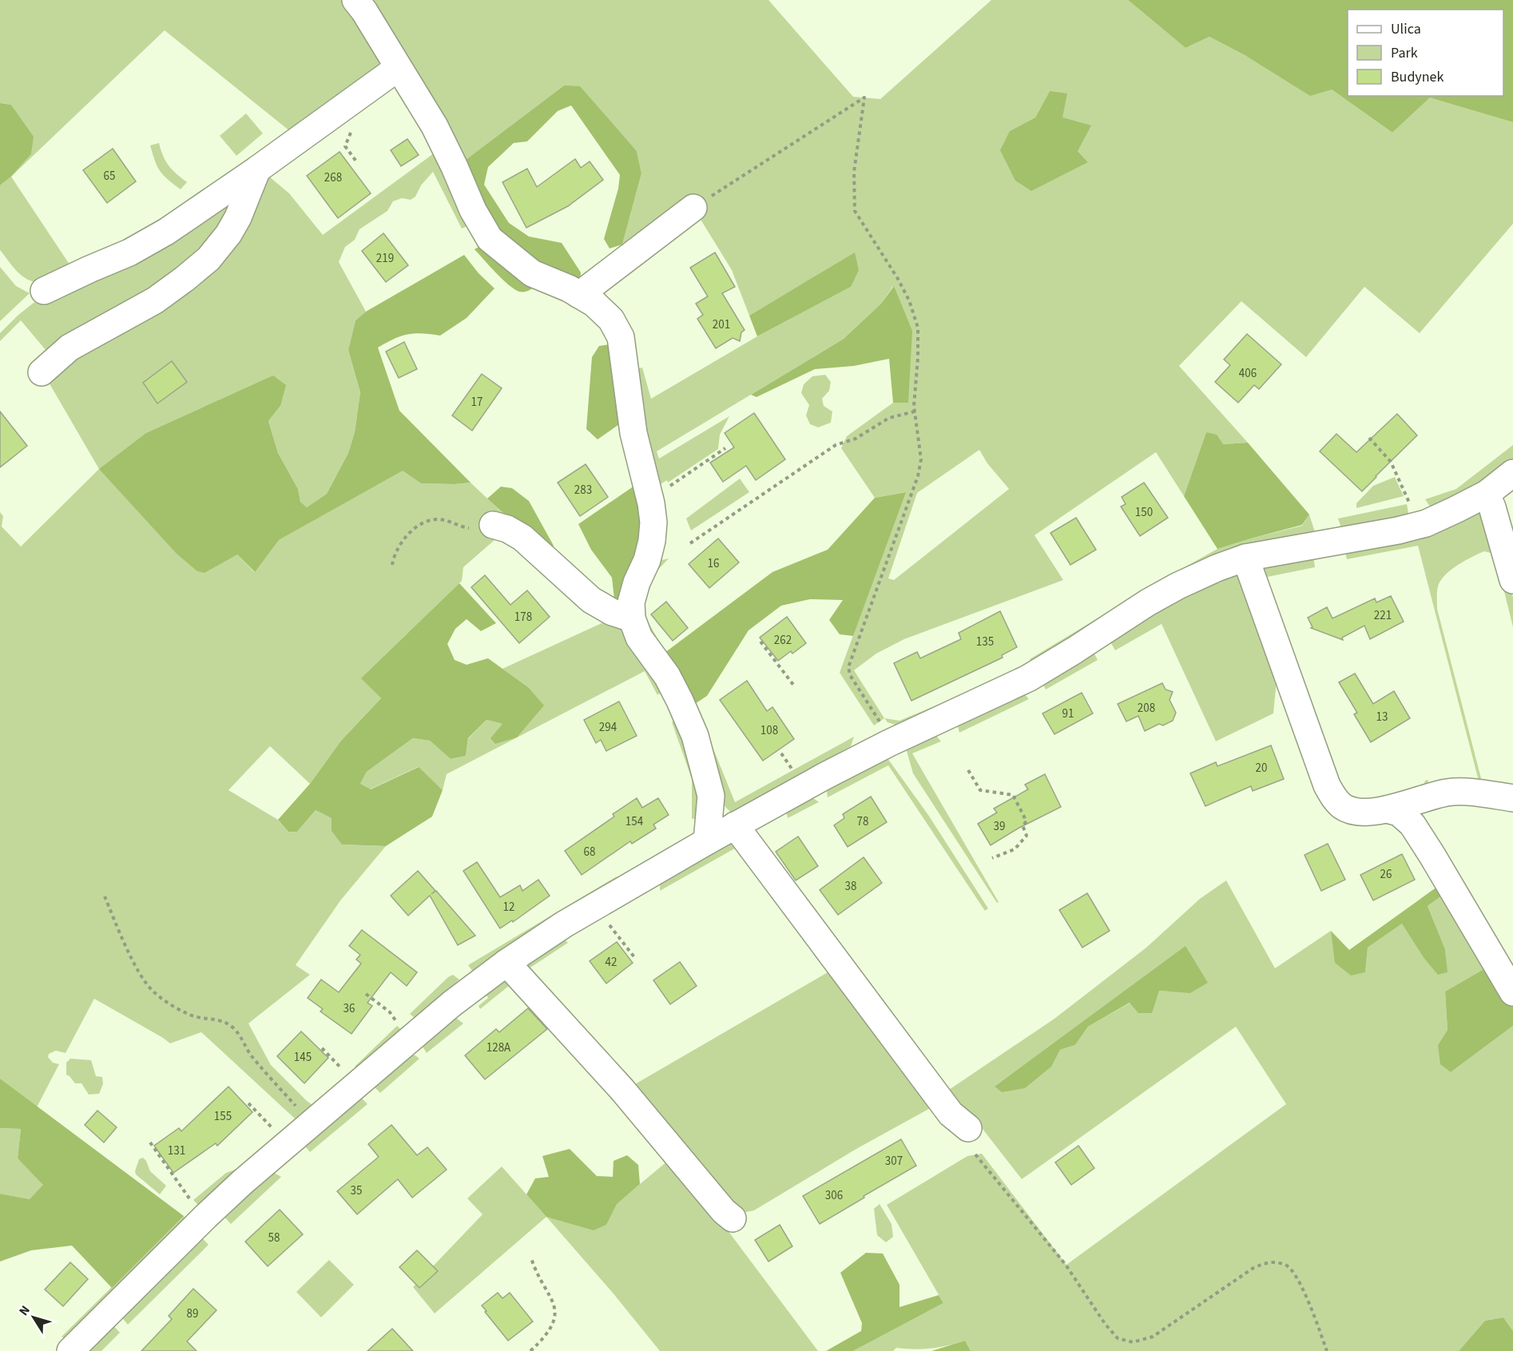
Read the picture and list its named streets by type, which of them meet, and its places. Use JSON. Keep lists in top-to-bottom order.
{
  "house_numbers": [
    "65",
    "268",
    "219",
    "201",
    "406",
    "17",
    "283",
    "150",
    "16",
    "221",
    "178",
    "262",
    "135",
    "208",
    "91",
    "13",
    "294",
    "108",
    "20",
    "154",
    "78",
    "39",
    "68",
    "26",
    "38",
    "12",
    "42",
    "36",
    "128A",
    "145",
    "155",
    "131",
    "307",
    "35",
    "306",
    "58",
    "89"
  ],
  "legend": ["Ulica", "Park", "Budynek"],
  "north": "top left"
}
